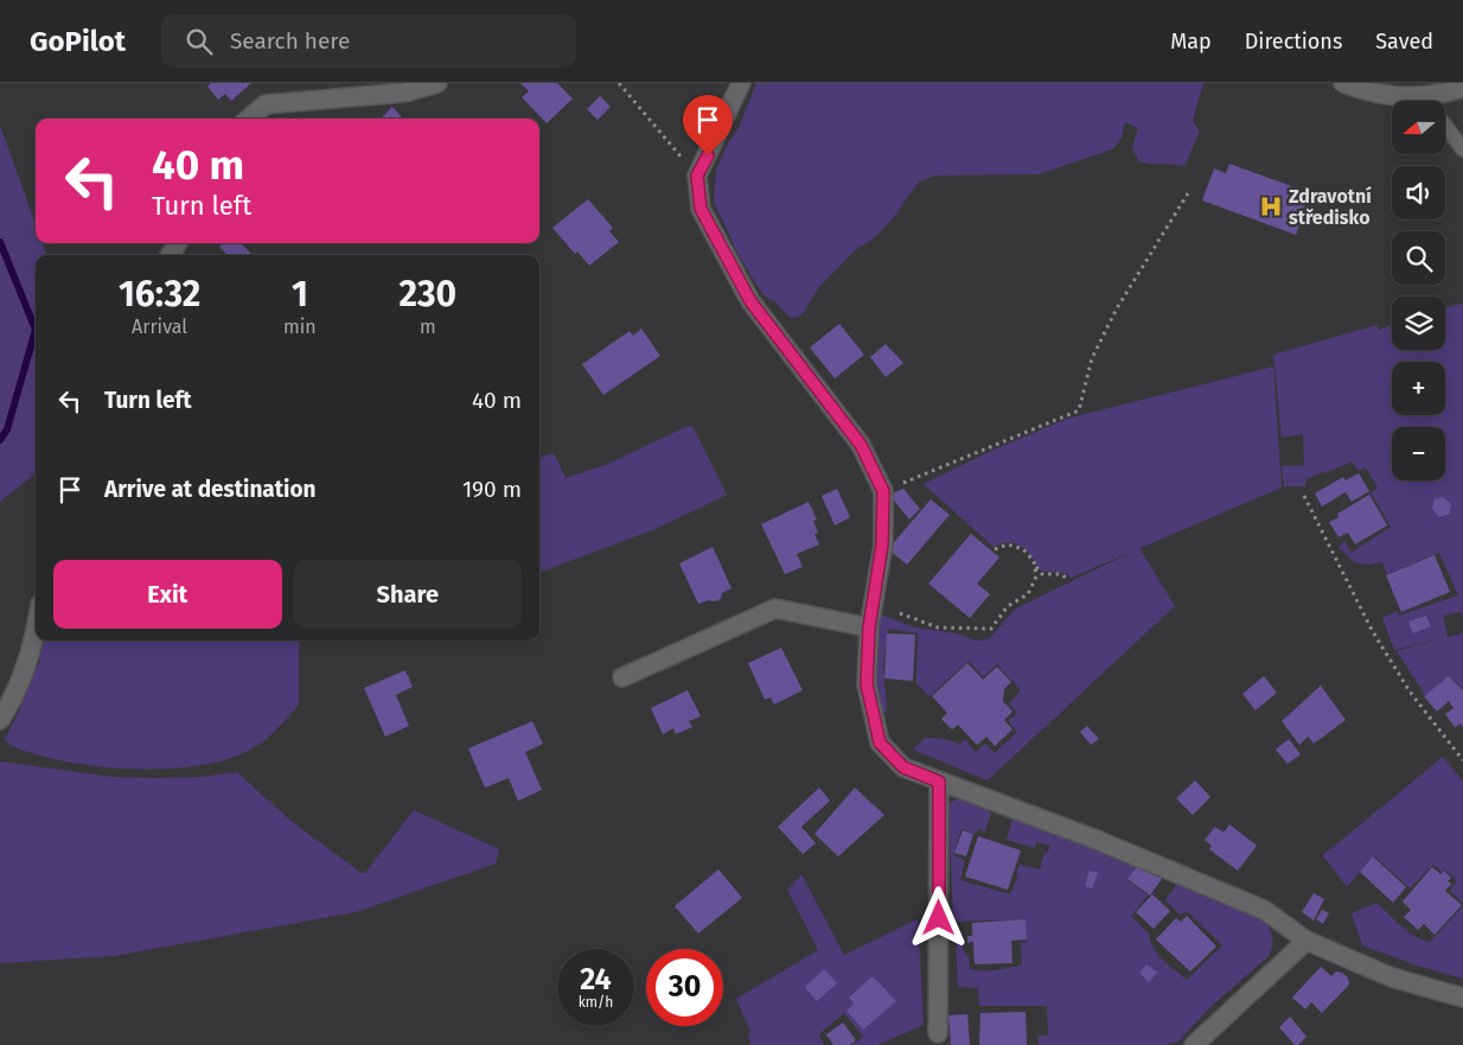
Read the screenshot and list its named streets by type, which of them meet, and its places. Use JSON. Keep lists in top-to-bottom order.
{
  "places": {
    "hospital": ["Zdravotní středisko"]
  },
  "north": "left",
  "page": {
    "header": "GoPilot",
    "search": "Search here",
    "nav": ["Map", "Directions", "Saved"],
    "map_buttons": ["+", "−"],
    "turn": ["40 m", "Turn left"],
    "eta": [
      "16:32",
      "Arrival",
      "1",
      "min",
      "230",
      "m"
    ],
    "list": [
      {
        "name": "Turn left",
        "value": "40 m"
      },
      {
        "name": "Arrive at destination",
        "value": "190 m"
      }
    ],
    "buttons": ["Exit", "Share"],
    "speed": "24 km/h",
    "limit": "30"
  }
}
